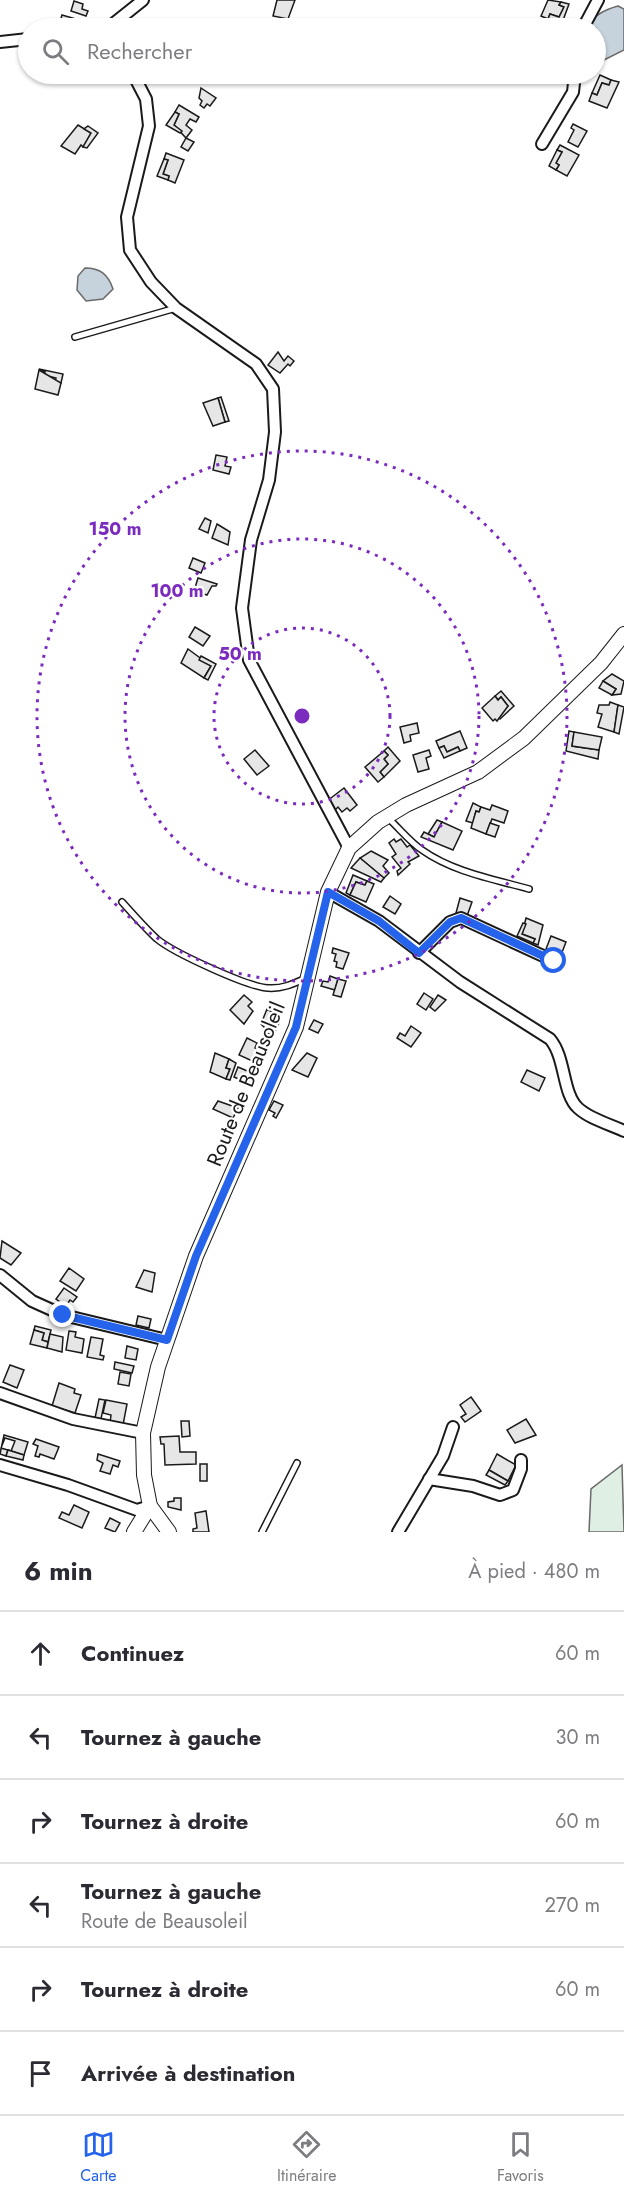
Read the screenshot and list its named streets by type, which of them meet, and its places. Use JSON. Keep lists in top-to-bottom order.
{
  "streets": {
    "street": ["Route de Beausoleil"]
  },
  "page": {
    "search": "Rechercher",
    "heading": ["6 min", "À pied · 480 m"],
    "list": [
      ["Continuez", "60 m"],
      ["Tournez à gauche", "30 m"],
      ["Tournez à droite", "60 m"],
      ["Tournez à gauche", "Route de Beausoleil", "270 m"],
      ["Tournez à droite", "60 m"],
      "Arrivée à destination"
    ],
    "nav": ["Carte", "Itinéraire", "Favoris"]
  },
  "rings": ["150 m", "100 m", "50 m"]
}
